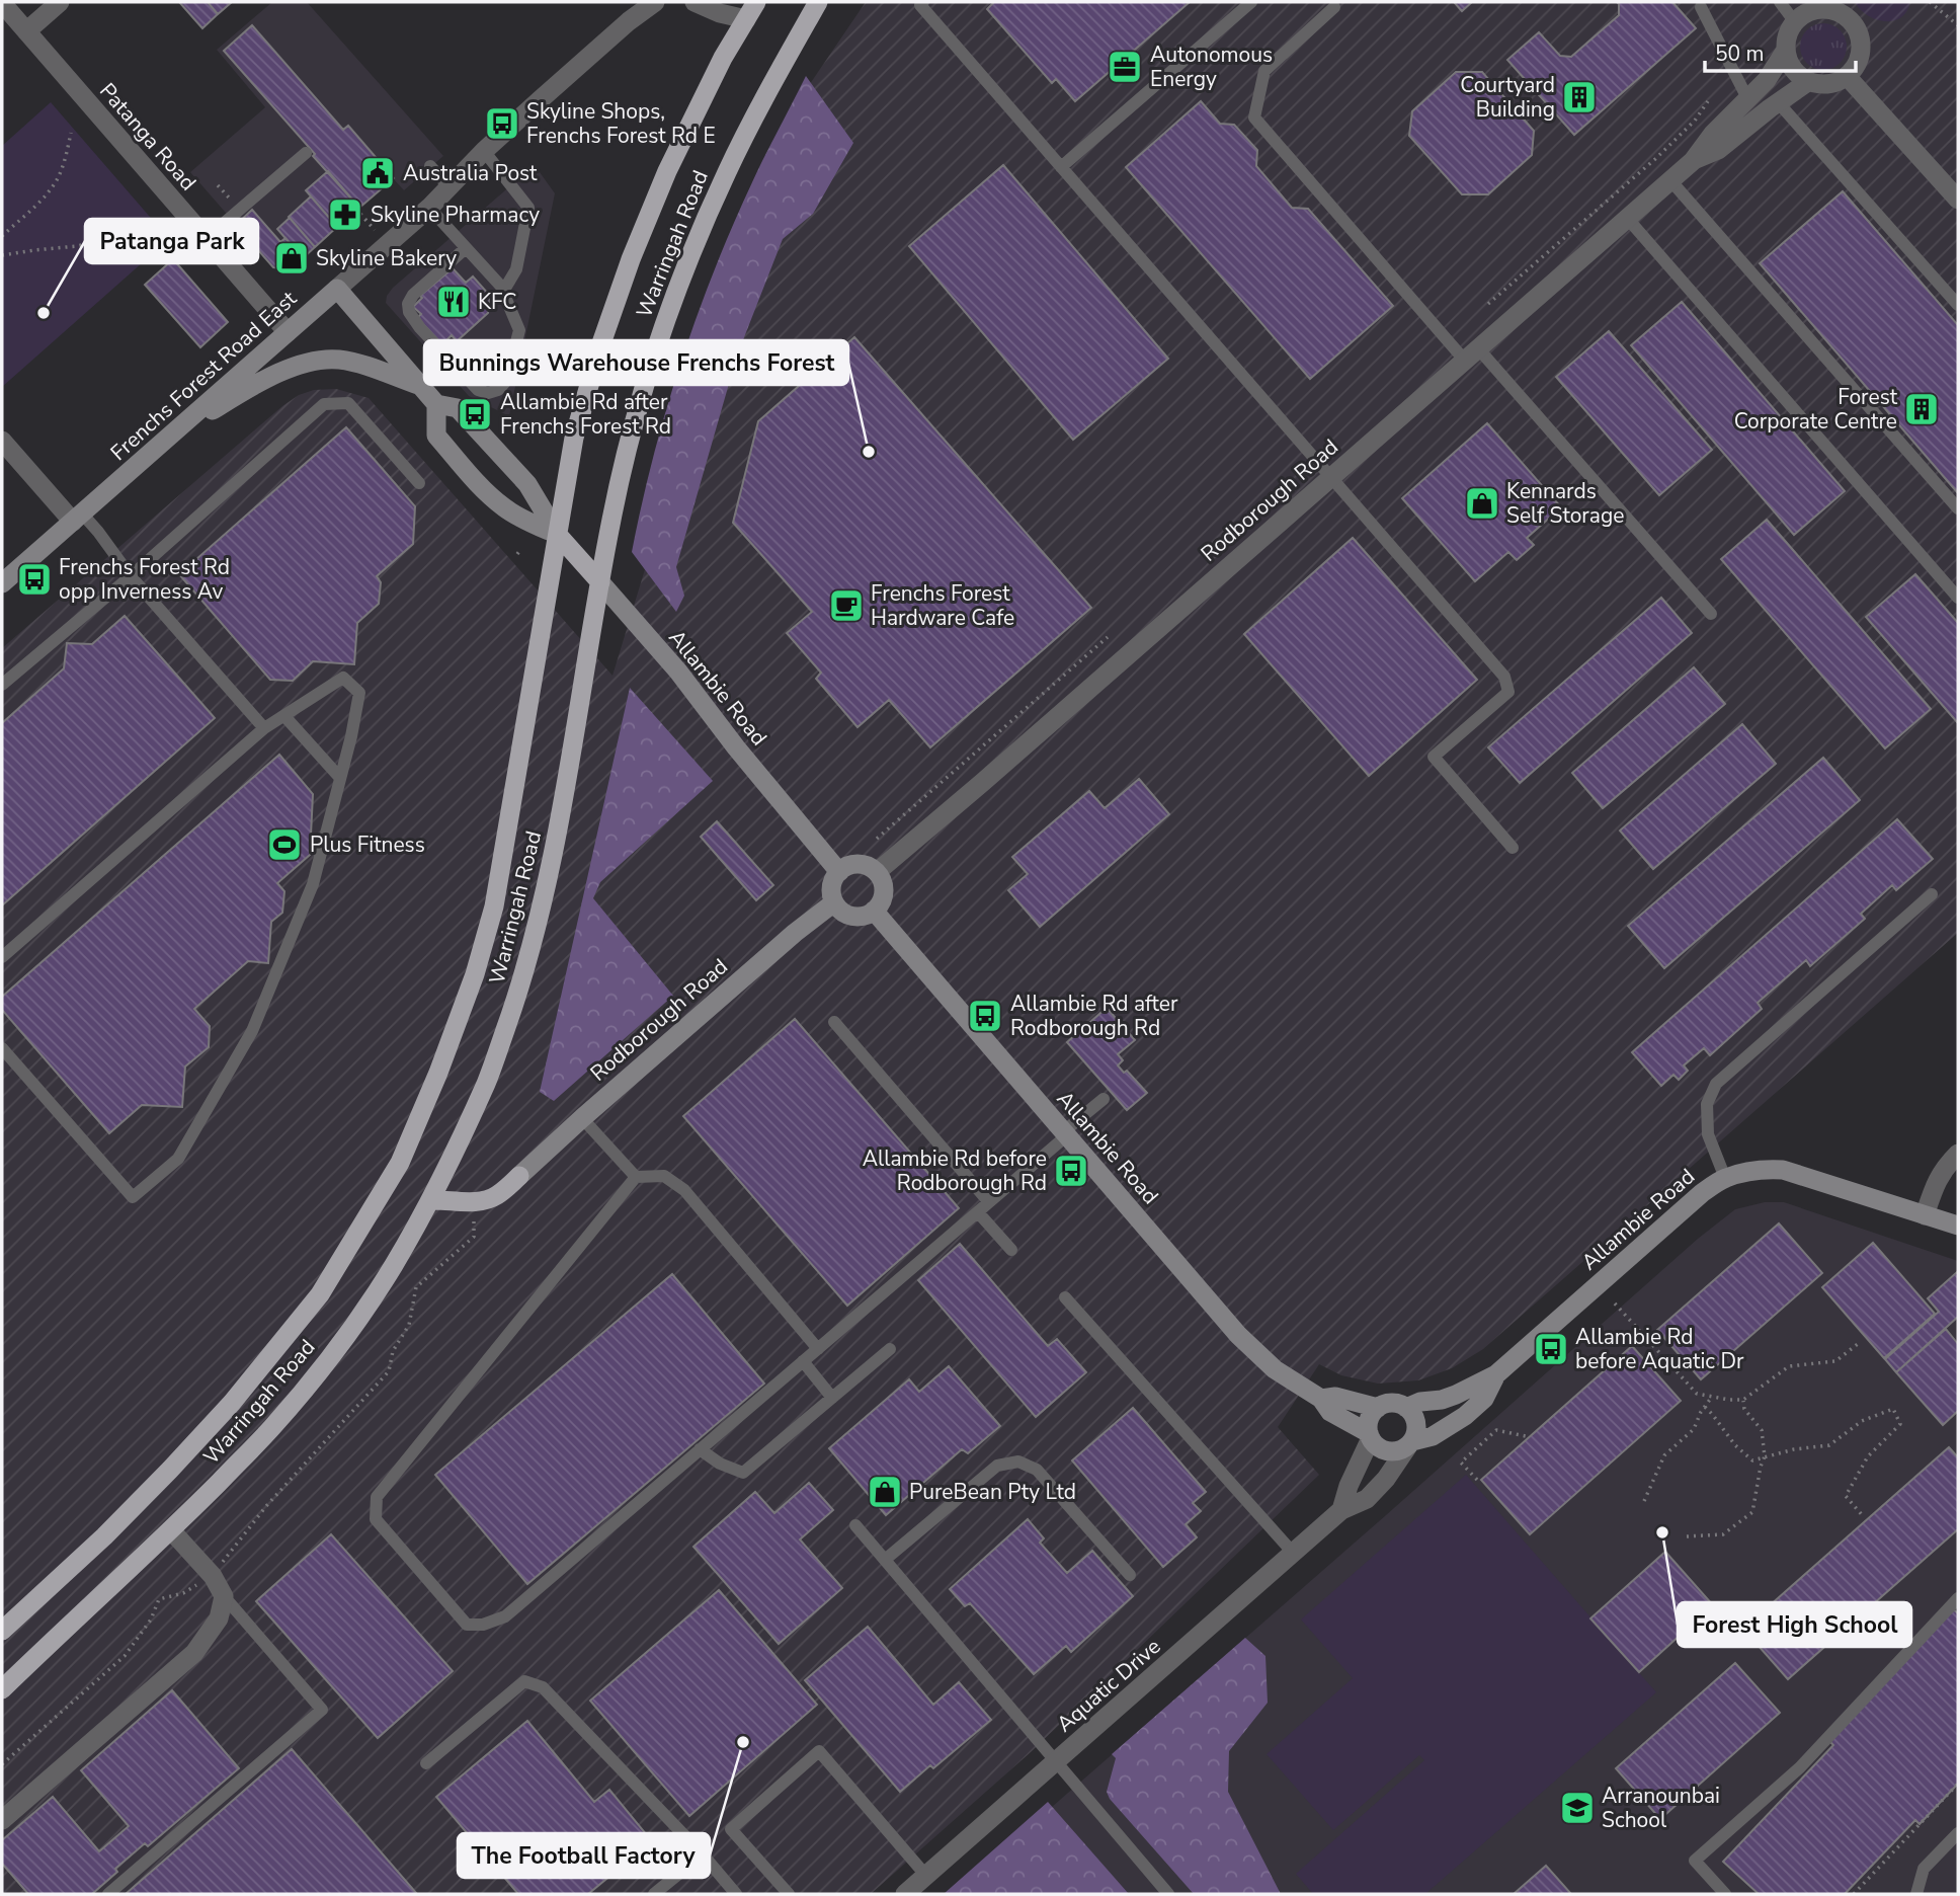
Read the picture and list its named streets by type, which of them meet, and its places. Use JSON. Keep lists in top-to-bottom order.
{
  "streets": {
    "highway": ["Warringah Road", "Allambie Road"],
    "main road": ["Frenchs Forest Road East", "Rodborough Road"],
    "street": ["Patanga Road", "Aquatic Drive"]
  },
  "crossings": [
    ["Patanga Road", "Frenchs Forest Road East"],
    ["Warringah Road", "Allambie Road"],
    ["Frenchs Forest Road East", "Allambie Road"],
    ["Rodborough Road", "Allambie Road"],
    ["Allambie Road", "Aquatic Drive"]
  ],
  "places": {
    "office": ["Autonomous Energy"],
    "building": ["Courtyard Building", "Forest Corporate Centre"],
    "bus stop": [
      "Skyline Shops, Frenchs Forest Rd E",
      "Allambie Rd after Frenchs Forest Rd",
      "Frenchs Forest Rd opp Inverness Av",
      "Allambie Rd after Rodborough Rd",
      "Allambie Rd before Rodborough Rd",
      "Allambie Rd before Aquatic Dr"
    ],
    "public building": ["Australia Post"],
    "pharmacy": ["Skyline Pharmacy"],
    "shop": ["Skyline Bakery", "Kennards Self Storage", "PureBean Pty Ltd"],
    "restaurant": ["KFC"],
    "other": [
      "Patanga Park",
      "Bunnings Warehouse Frenchs Forest",
      "Forest High School",
      "The Football Factory"
    ],
    "cafe": ["Frenchs Forest Hardware Cafe"],
    "sports": ["Plus Fitness"],
    "school or university": ["Arranounbai School"]
  },
  "scale_bar": "50 m"
}
